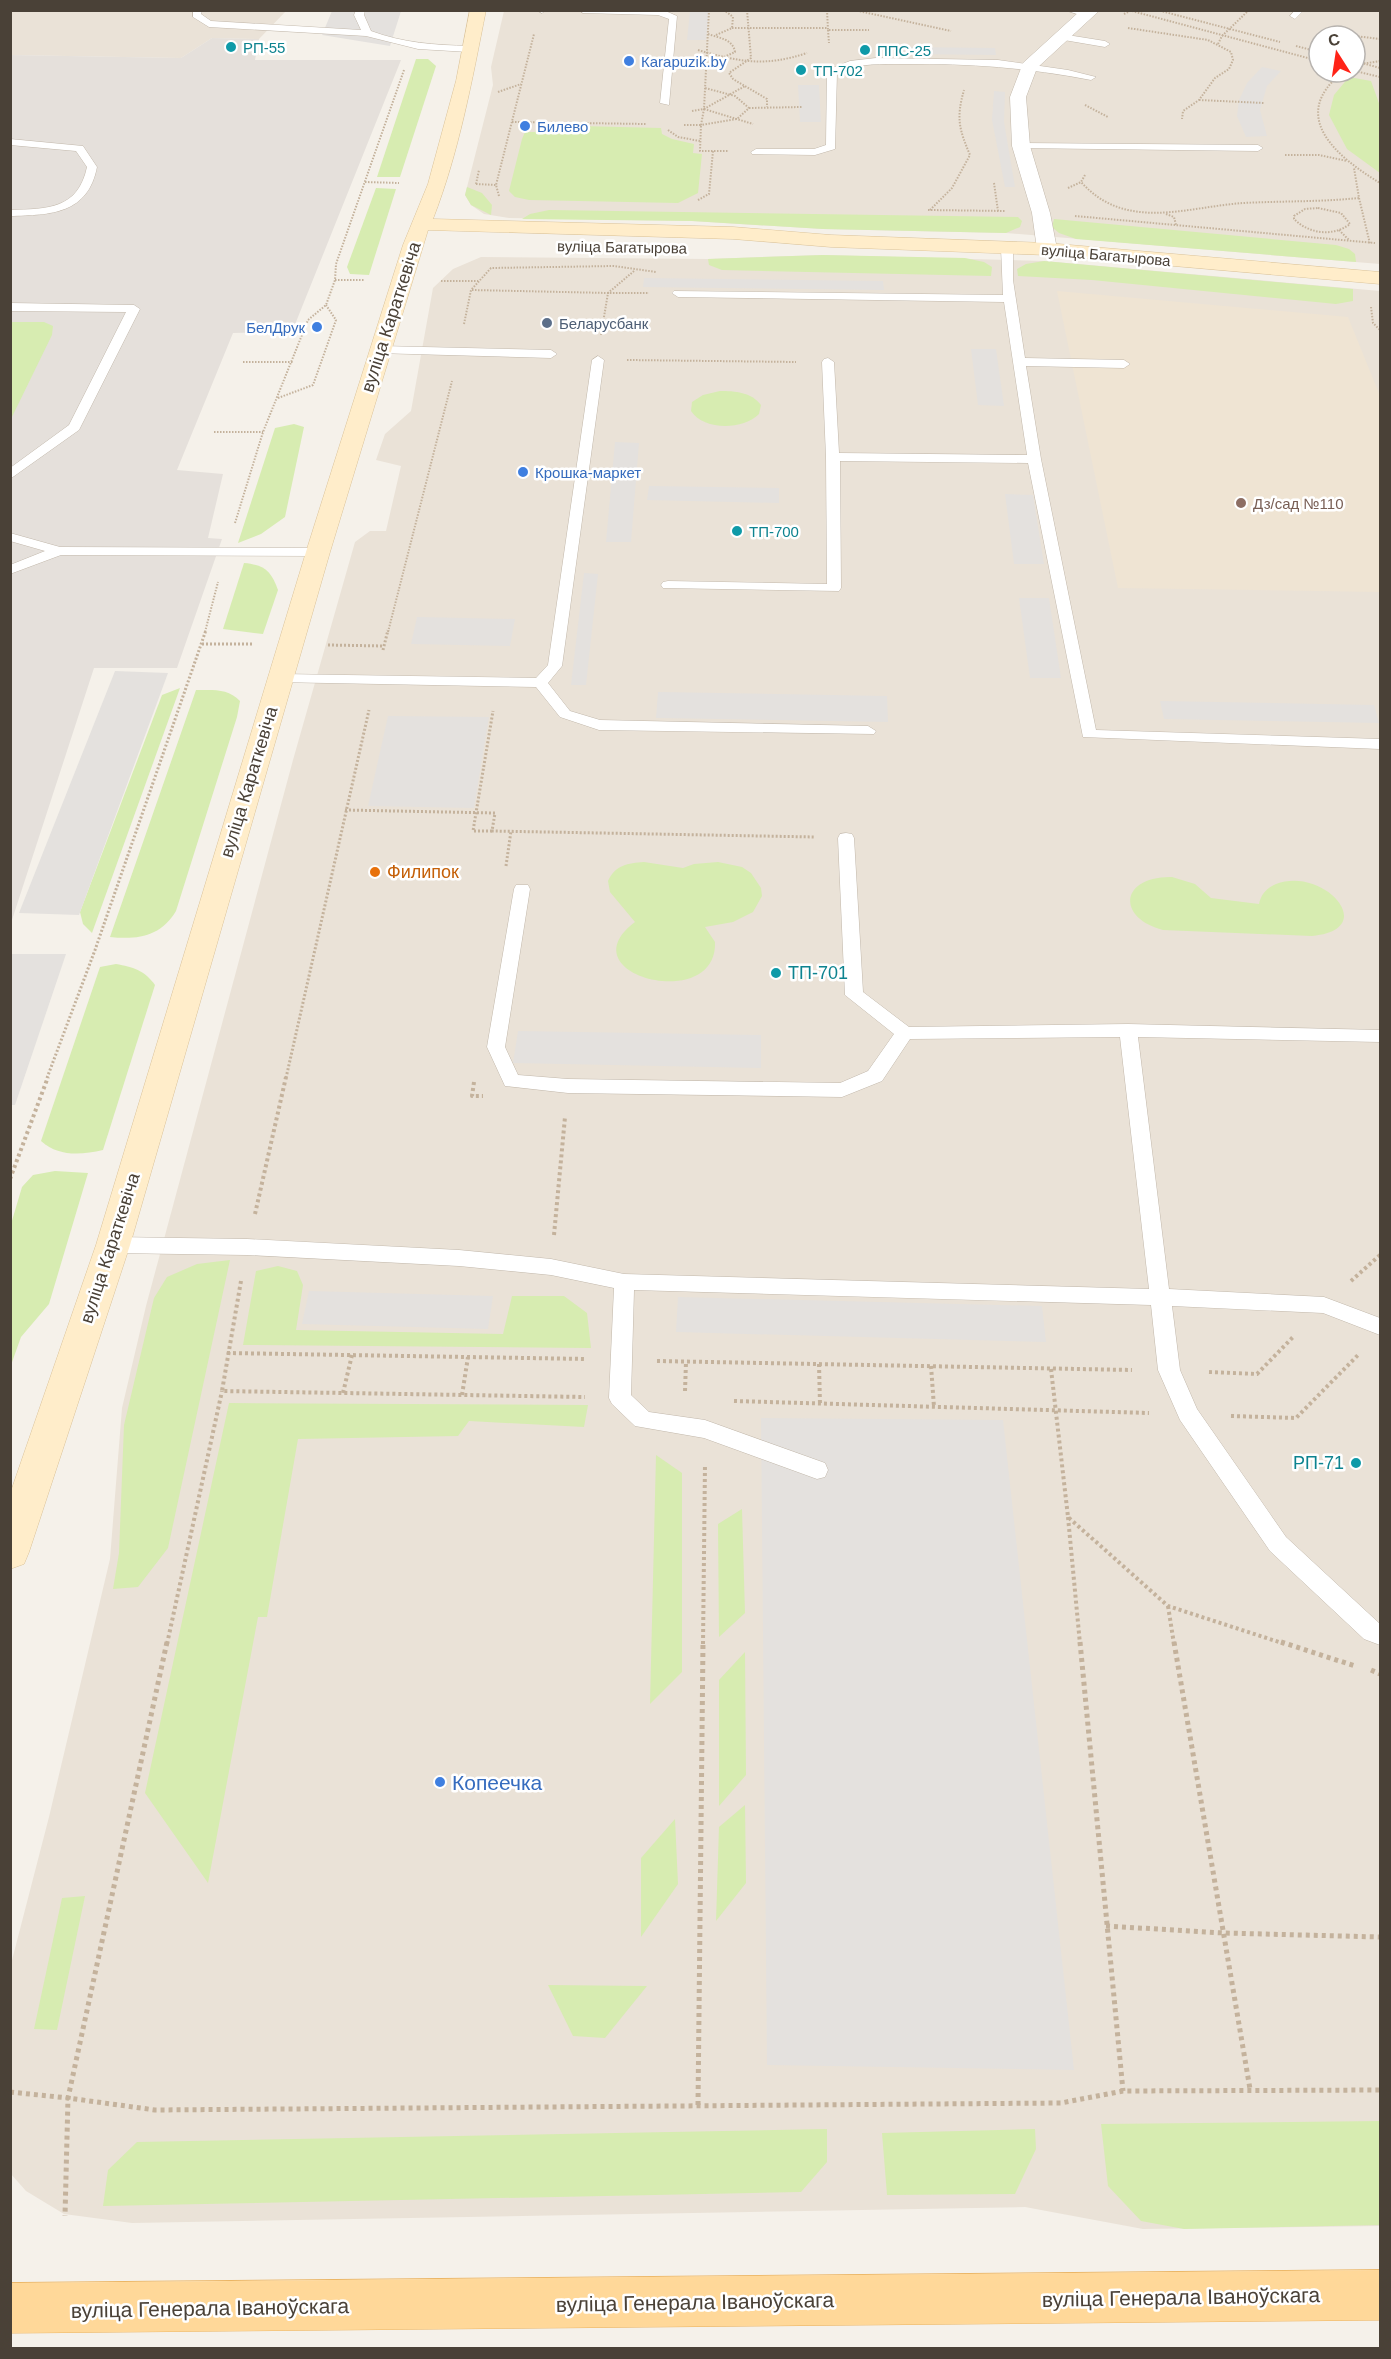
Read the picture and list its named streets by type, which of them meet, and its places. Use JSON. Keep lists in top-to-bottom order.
{
  "streets": {
    "main road": ["вуліца Генерала Іваноўскага"],
    "street": ["вуліца Багатырова", "вуліца Караткевіча"]
  },
  "crossings": [
    ["вуліца Багатырова", "вуліца Караткевіча"]
  ],
  "places": [
    "РП-55",
    "ППС-25",
    "Кarapuzik.by",
    "ТП-702",
    "Билево",
    "Беларусбанк",
    "БелДрук",
    "Крошка-маркет",
    "Дз/сад №110",
    "ТП-700",
    "Филипок",
    "ТП-701",
    "РП-71",
    "Копеечка"
  ],
  "north": "top"
}
